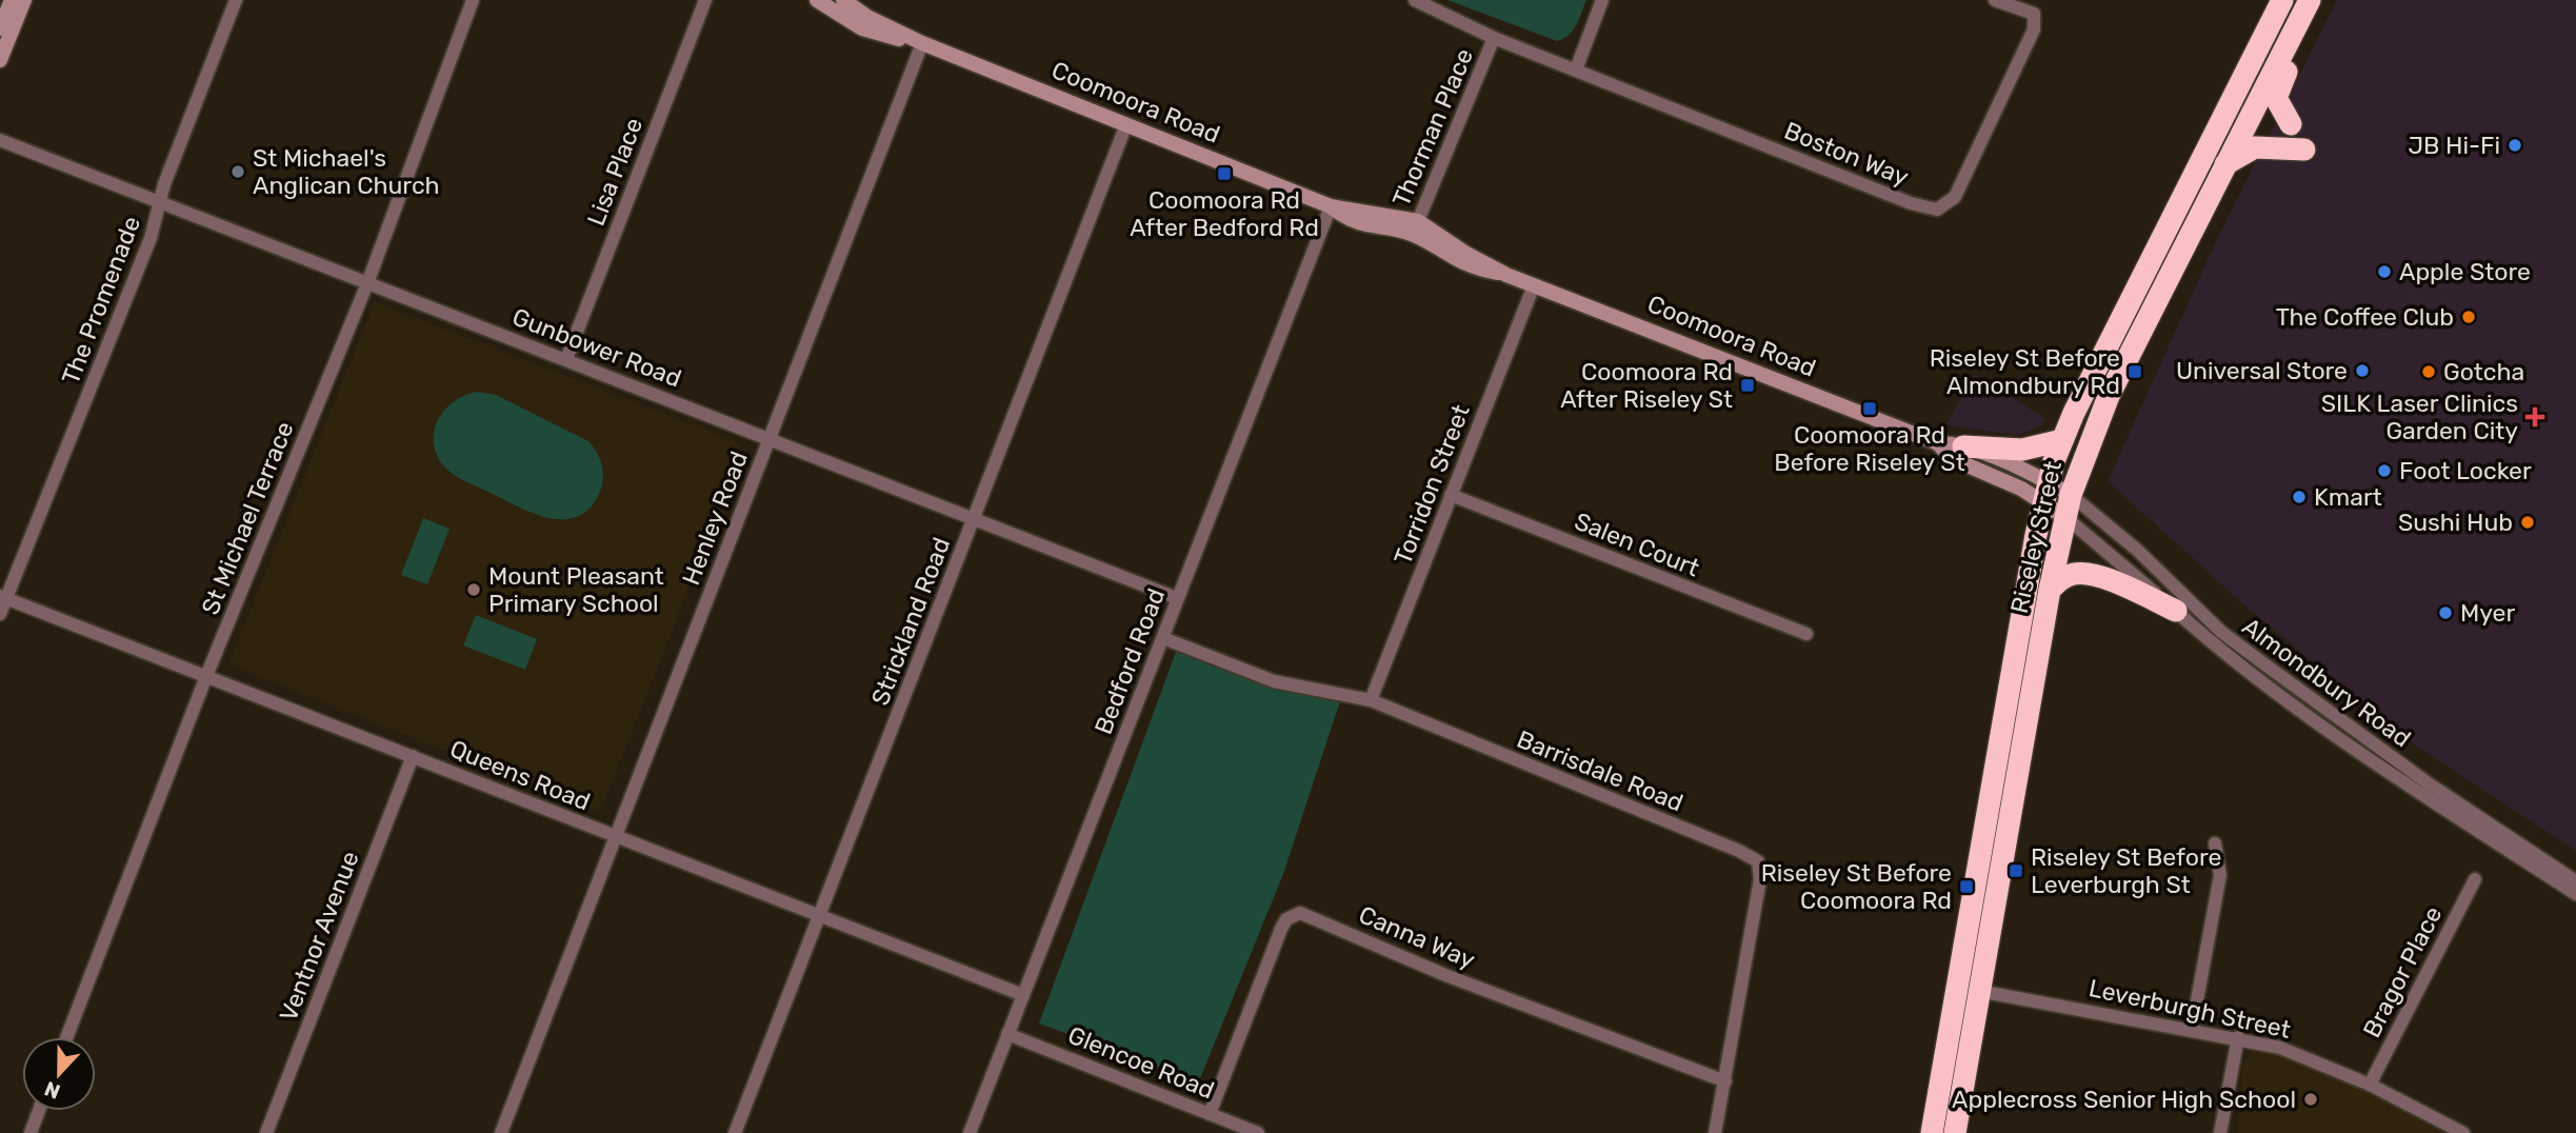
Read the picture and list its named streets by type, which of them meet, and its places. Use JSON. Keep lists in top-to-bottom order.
{
  "streets": {
    "highway": ["Riseley Street"],
    "street": [
      "Coomoora Road",
      "Thorman Place",
      "Boston Way",
      "Lisa Place",
      "The Promenade",
      "Gunbower Road",
      "Torridon Street",
      "St Michael Terrace",
      "Henley Road",
      "Salen Court",
      "Strickland Road",
      "Bedford Road",
      "Almondbury Road",
      "Barrisdale Road",
      "Queens Road",
      "Ventnor Avenue",
      "Canna Way",
      "Bragor Place",
      "Leverburgh Street",
      "Glencoe Road"
    ]
  },
  "crossings": [
    ["Coomoora Road", "Thorman Place"],
    ["Coomoora Road", "Torridon Street"],
    ["Coomoora Road", "Henley Road"],
    ["Coomoora Road", "Riseley Street"],
    ["Coomoora Road", "Strickland Road"],
    ["Coomoora Road", "Bedford Road"],
    ["Coomoora Road", "Almondbury Road"],
    ["Thorman Place", "Boston Way"],
    ["Lisa Place", "Gunbower Road"],
    ["The Promenade", "Gunbower Road"],
    ["The Promenade", "Queens Road"],
    ["Gunbower Road", "St Michael Terrace"],
    ["Gunbower Road", "Henley Road"],
    ["Gunbower Road", "Strickland Road"],
    ["Gunbower Road", "Bedford Road"],
    ["Torridon Street", "Salen Court"],
    ["Torridon Street", "Barrisdale Road"],
    ["St Michael Terrace", "Queens Road"],
    ["Henley Road", "Queens Road"],
    ["Riseley Street", "Almondbury Road"],
    ["Riseley Street", "Leverburgh Street"],
    ["Strickland Road", "Queens Road"],
    ["Bedford Road", "Barrisdale Road"],
    ["Bedford Road", "Queens Road"],
    ["Bedford Road", "Glencoe Road"],
    ["Barrisdale Road", "Canna Way"],
    ["Queens Road", "Ventnor Avenue"],
    ["Canna Way", "Glencoe Road"],
    ["Bragor Place", "Leverburgh Street"]
  ],
  "places": {
    "other": [
      "JB Hi-Fi",
      "St Michael's Anglican Church",
      "Apple Store",
      "The Coffee Club",
      "Universal Store",
      "Gotcha",
      "Foot Locker",
      "Kmart",
      "Sushi Hub",
      "Mount Pleasant Primary School",
      "Myer",
      "Applecross Senior High School"
    ],
    "transit": [
      "Coomoora Rd After Bedford Rd",
      "Riseley St Before Almondbury Rd",
      "Coomoora Rd After Riseley St",
      "Coomoora Rd Before Riseley St",
      "Riseley St Before Leverburgh St",
      "Riseley St Before Coomoora Rd"
    ],
    "health": ["SILK Laser Clinics Garden City"]
  },
  "north": "bottom"
}
